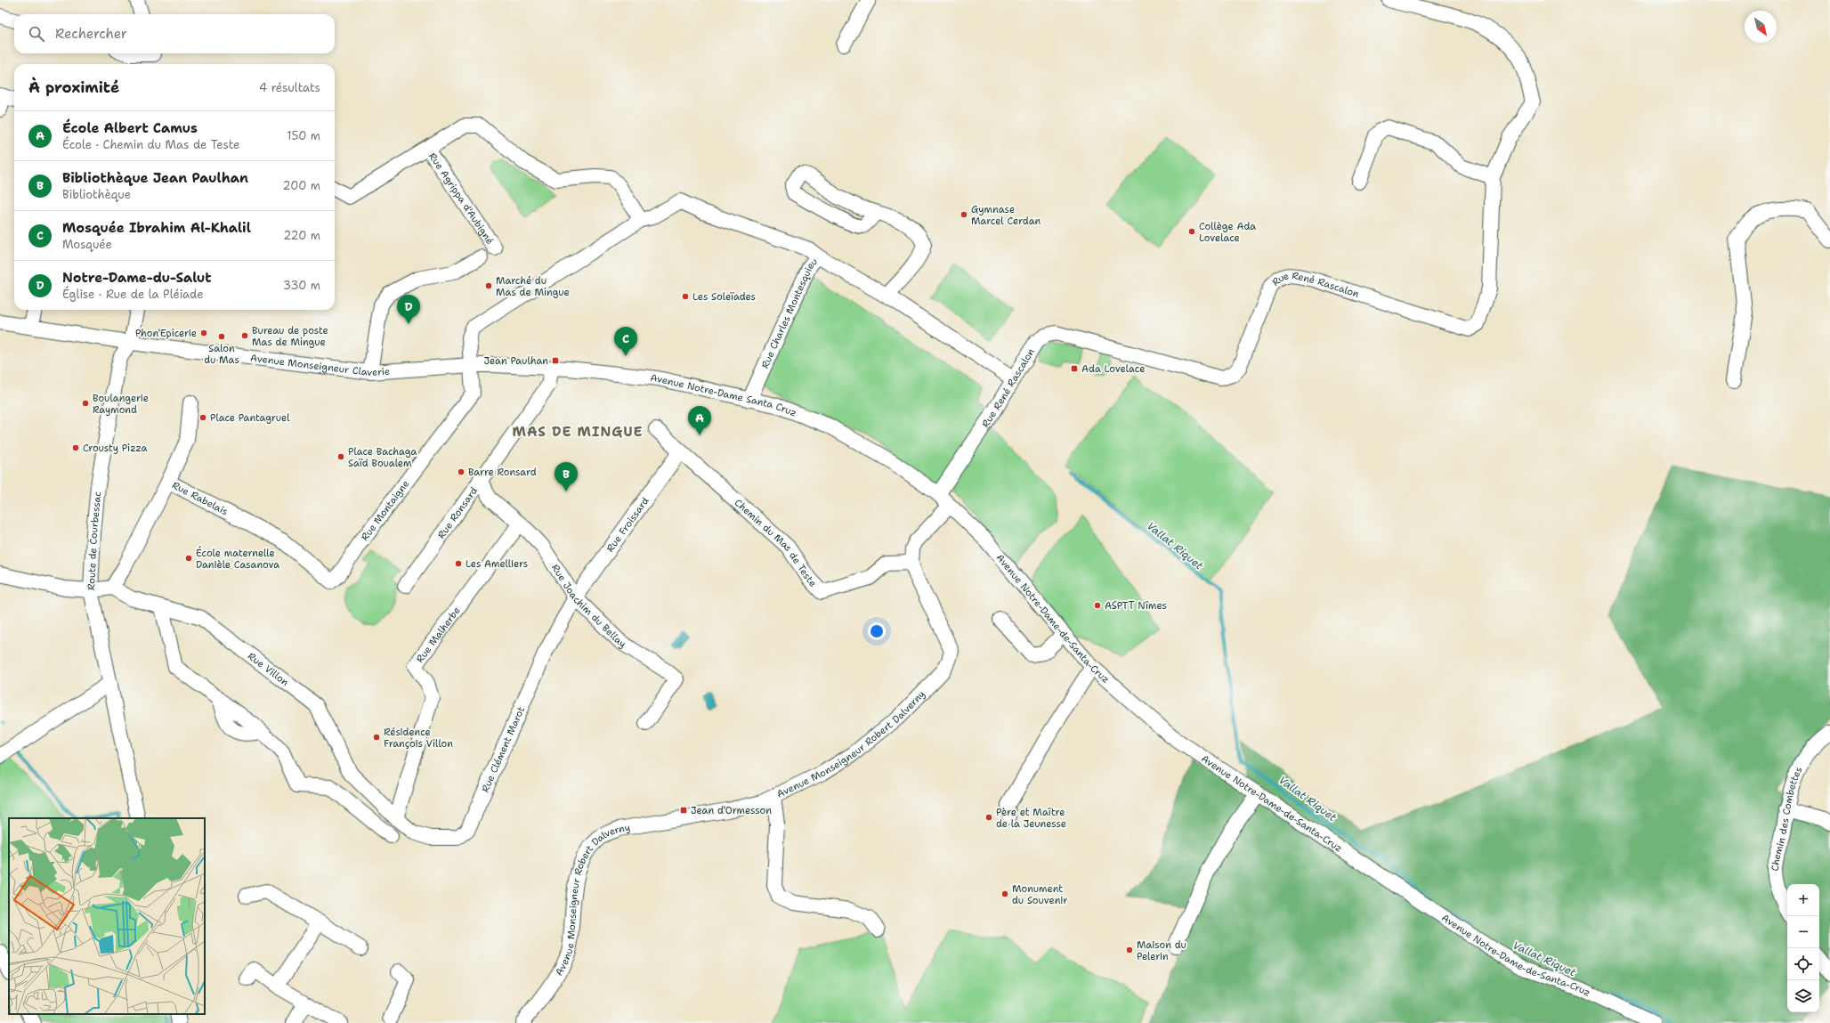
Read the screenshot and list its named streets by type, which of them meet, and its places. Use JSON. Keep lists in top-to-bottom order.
{
  "streets": {
    "street": [
      "Rue Agrippa d'Aubigné",
      "Rue René Rascalon",
      "Rue Charles Montesquieu",
      "Avenue Monseigneur Claverie",
      "Avenue Notre-Dame Santa Cruz",
      "Rue Rabelais",
      "Rue Montaigne",
      "Rue Ronsard",
      "Rue Froissard",
      "Route de Courbessac",
      "Chemin du Mas de Teste",
      "Rue Joachim du Bellay",
      "Avenue Notre-Dame-de-Santa-Cruz",
      "Rue Malherbe",
      "Rue Villon",
      "Avenue Monseigneur Robert Dalverny",
      "Rue Clément Marot",
      "Chemin des Combettes"
    ]
  },
  "crossings": [
    ["Rue René Rascalon", "Rue Charles Montesquieu"],
    ["Rue René Rascalon", "Avenue Notre-Dame Santa Cruz"],
    ["Rue Charles Montesquieu", "Avenue Notre-Dame Santa Cruz"],
    ["Avenue Monseigneur Claverie", "Avenue Notre-Dame Santa Cruz"],
    ["Avenue Monseigneur Claverie", "Rue Montaigne"],
    ["Avenue Monseigneur Claverie", "Route de Courbessac"],
    ["Avenue Notre-Dame Santa Cruz", "Rue Montaigne"],
    ["Avenue Notre-Dame Santa Cruz", "Rue Ronsard"],
    ["Avenue Notre-Dame Santa Cruz", "Avenue Notre-Dame-de-Santa-Cruz"],
    ["Avenue Notre-Dame Santa Cruz", "Avenue Monseigneur Robert Dalverny"],
    ["Rue Rabelais", "Rue Montaigne"],
    ["Rue Rabelais", "Rue Villon"],
    ["Rue Ronsard", "Rue Joachim du Bellay"],
    ["Rue Froissard", "Chemin du Mas de Teste"],
    ["Rue Froissard", "Rue Joachim du Bellay"],
    ["Rue Froissard", "Rue Clément Marot"],
    ["Chemin du Mas de Teste", "Avenue Monseigneur Robert Dalverny"],
    ["Rue Joachim du Bellay", "Rue Malherbe"],
    ["Rue Joachim du Bellay", "Rue Clément Marot"],
    ["Avenue Notre-Dame-de-Santa-Cruz", "Avenue Monseigneur Robert Dalverny"],
    ["Rue Malherbe", "Rue Villon"],
    ["Rue Malherbe", "Rue Clément Marot"],
    ["Rue Villon", "Rue Clément Marot"]
  ],
  "districts": ["MAS DE MINGUE"],
  "water": ["Vallat Riquet"],
  "places": {
    "other": [
      "Gymnase Marcel Cerdan",
      "Collège Ada Lovelace",
      "Marché du Mas de Mingue",
      "Les Soleïades",
      "Phon'Epicerie",
      "Bureau de poste Mas de Mingue",
      "Salon du Mas",
      "Boulangerie Raymond",
      "Place Pantagruel",
      "Crousty Pizza",
      "Place Bachaga Saïd Boualem",
      "Barre Ronsard",
      "École maternelle Danièle Casanova",
      "Les Amelliers",
      "ASPTT Nîmes",
      "Résidence François Villon",
      "Père et Maître de la Jeunesse",
      "Monument du Souvenir",
      "Maison du Pelerin"
    ],
    "transit": ["Jean Paulhan", "Ada Lovelace", "Jean d'Ormesson"]
  },
  "north": "bottom right",
  "page": {
    "search": "Rechercher",
    "heading": ["À proximité", "4 résultats"],
    "list": [
      {
        "mark": "A",
        "name": "École Albert Camus",
        "note": "École · Chemin du Mas de Teste",
        "value": "150 m"
      },
      {
        "mark": "B",
        "name": "Bibliothèque Jean Paulhan",
        "note": "Bibliothèque",
        "value": "200 m"
      },
      {
        "mark": "C",
        "name": "Mosquée Ibrahim Al-Khalil",
        "note": "Mosquée",
        "value": "220 m"
      },
      {
        "mark": "D",
        "name": "Notre-Dame-du-Salut",
        "note": "Église · Rue de la Pléiade",
        "value": "330 m"
      }
    ],
    "pins": [
      "D",
      "C",
      "A",
      "B"
    ],
    "map_buttons": ["+", "−"]
  }
}
